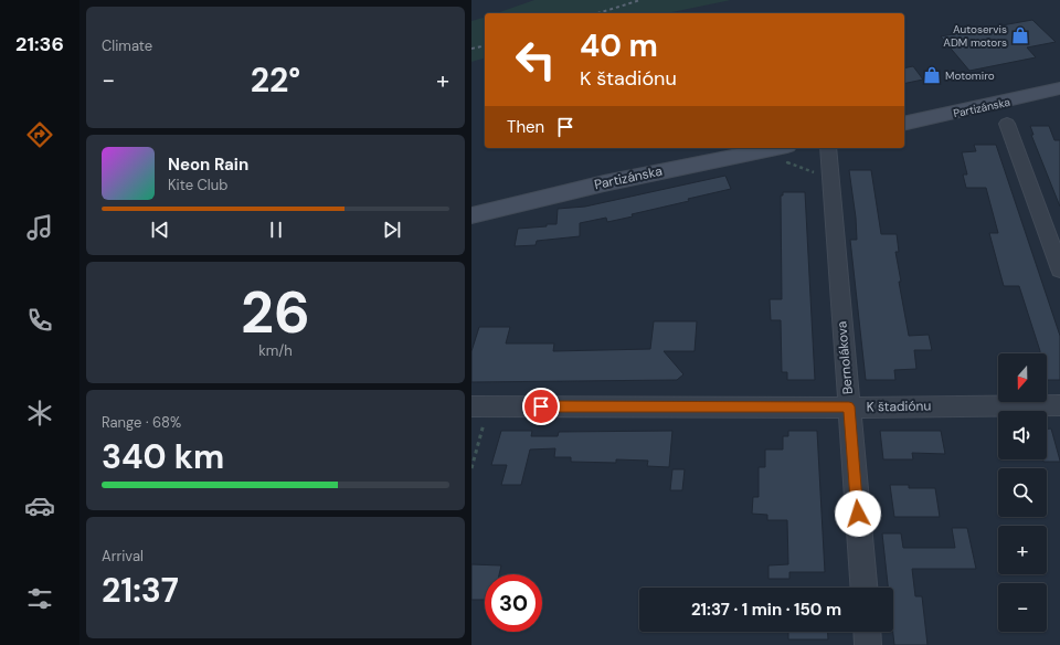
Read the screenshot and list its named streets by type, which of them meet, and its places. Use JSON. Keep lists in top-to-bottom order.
{
  "streets": {
    "street": ["Partizánska", "Bernolákova", "K štadiónu"]
  },
  "crossings": [
    ["Bernolákova", "K štadiónu"]
  ],
  "places": {
    "shop": ["Autoservis ADM motors", "Motomiro"]
  },
  "north": "bottom",
  "page": {
    "tabs": "21:36",
    "tile": [
      "Climate",
      ["26", "km/h"],
      ["Range · 68%", "340 km"],
      ["Arrival", "21:37"]
    ],
    "turn": ["40 m", "K štadiónu"],
    "heat": ["−", "22°", "+"],
    "then": "Then",
    "song": ["Neon Rain", "Kite Club"],
    "map_buttons": ["+", "−"],
    "limit": "30",
    "trip": "21:37 · 1 min · 150 m"
  }
}
